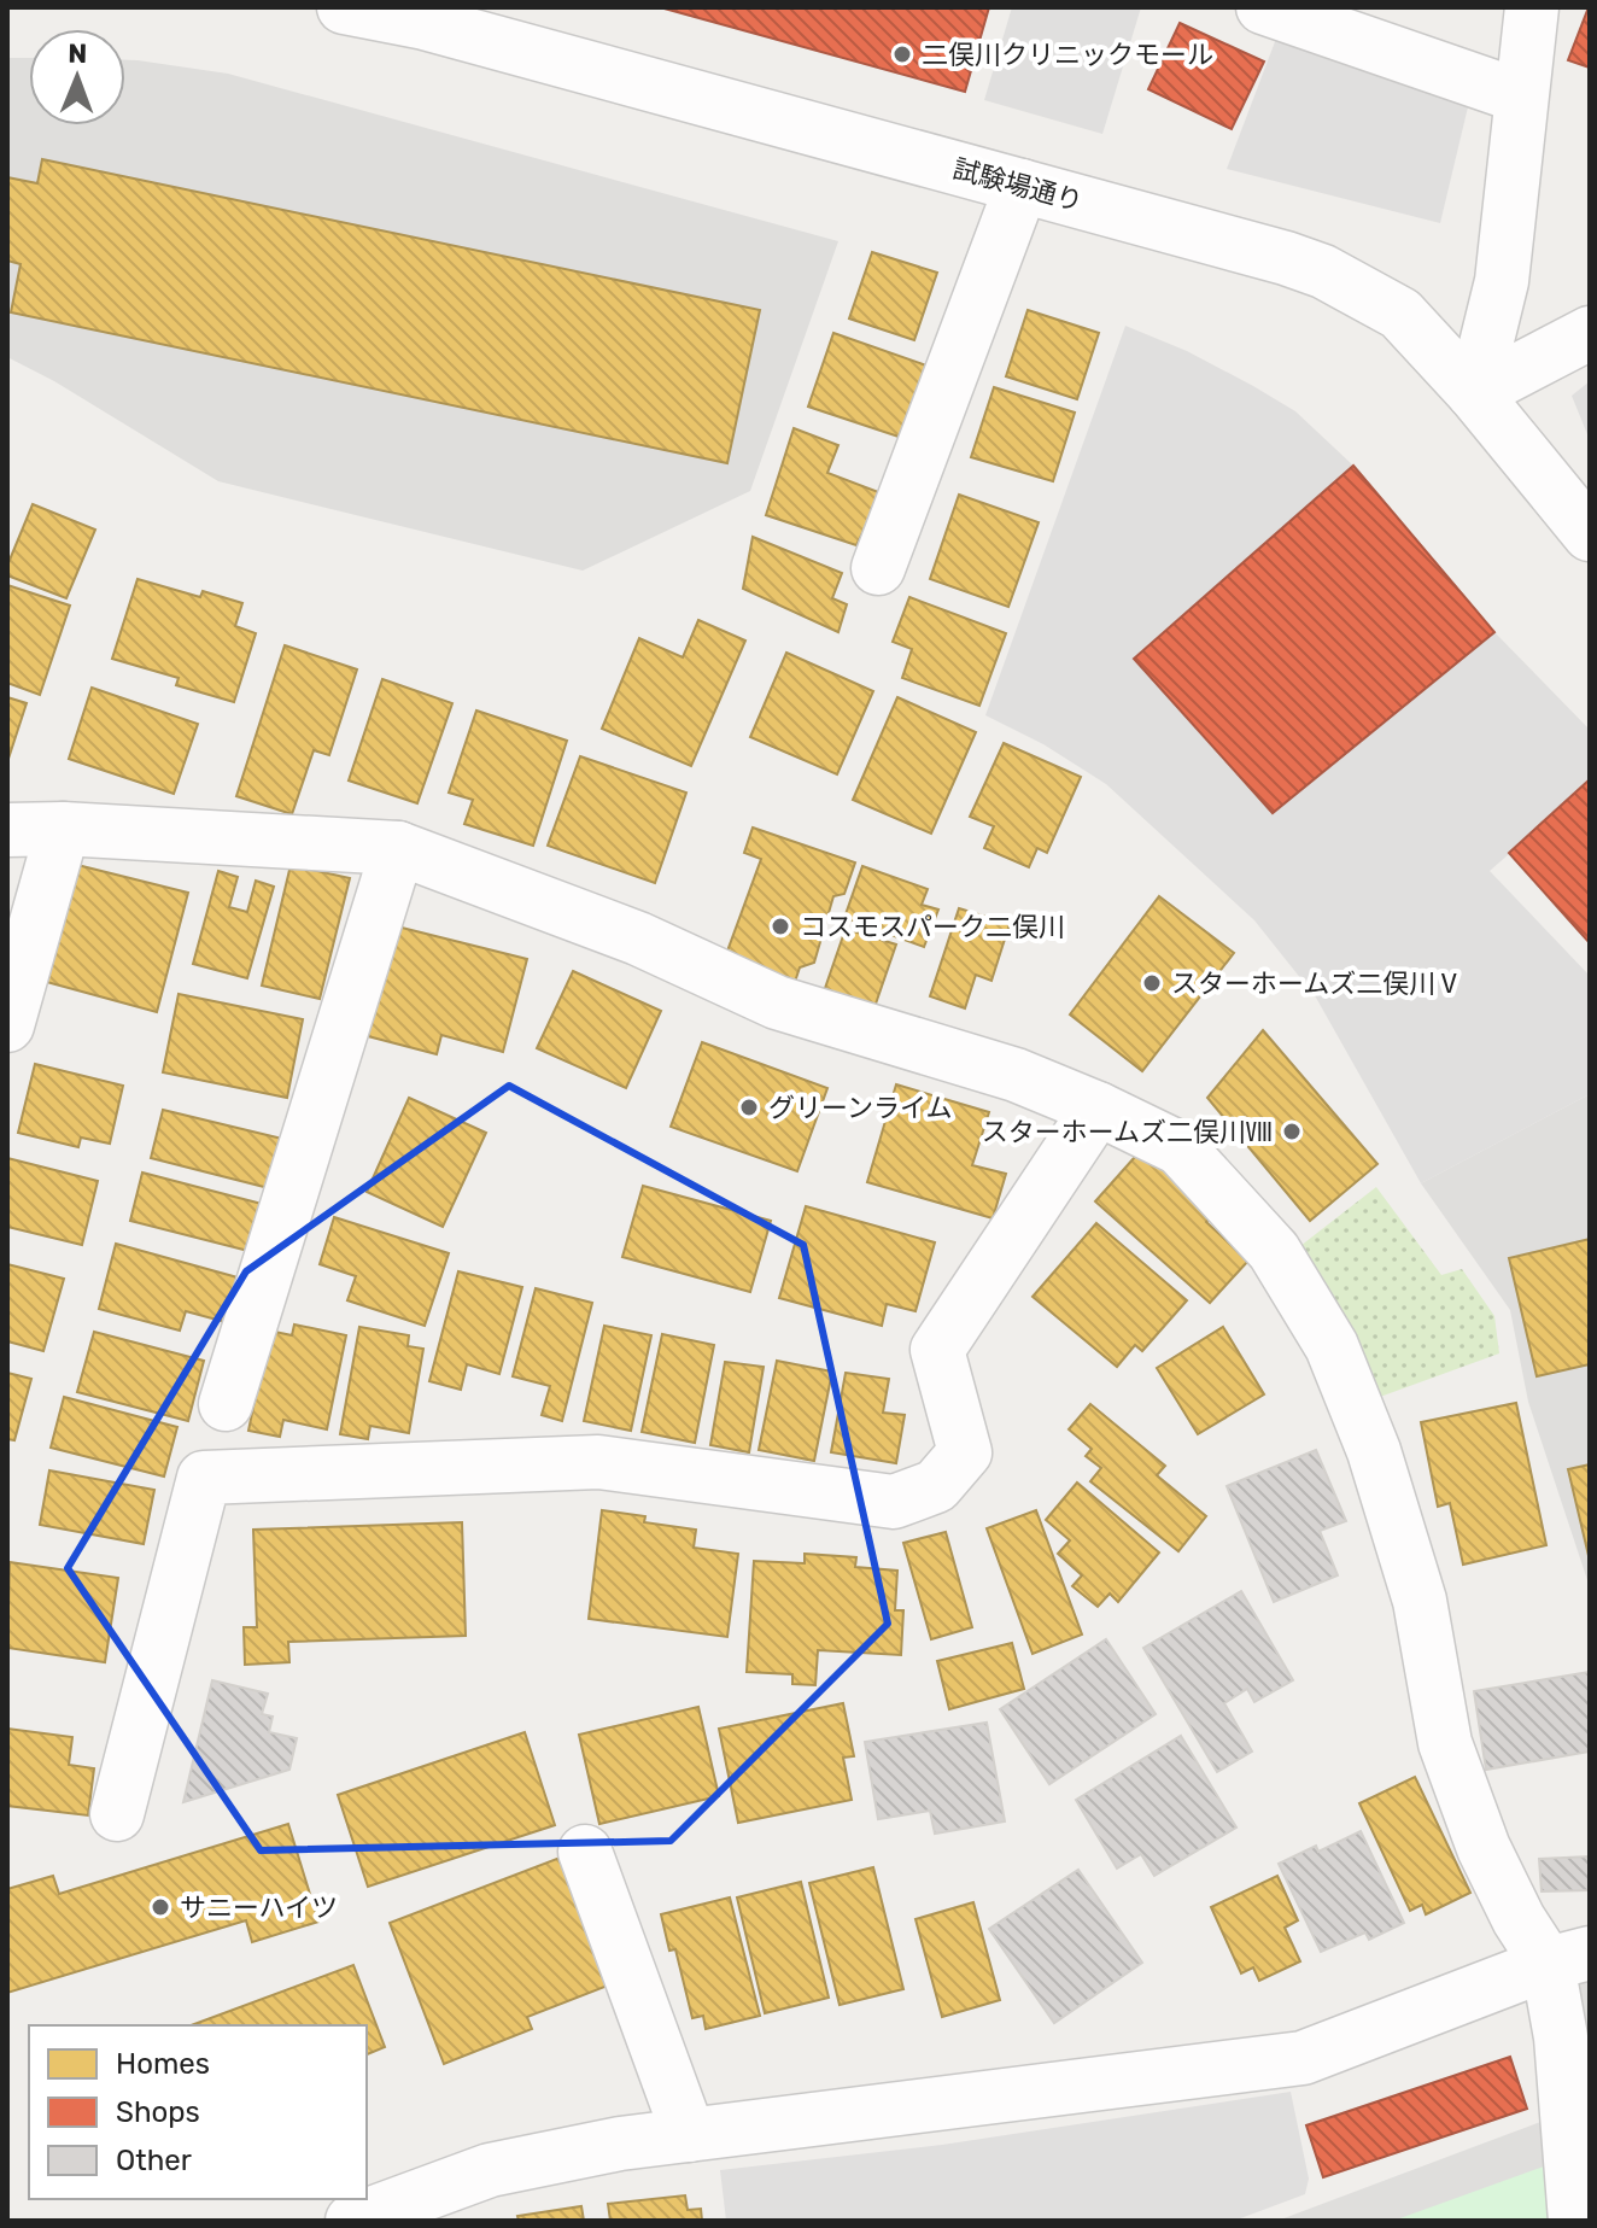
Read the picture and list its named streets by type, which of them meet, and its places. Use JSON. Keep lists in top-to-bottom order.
{
  "streets": {
    "street": ["試験場通り"]
  },
  "places": [
    "二俣川クリニックモール",
    "コスモスパーク二俣川",
    "スターホームズ二俣川Ⅴ",
    "グリーンライム",
    "スターホームズ二俣川Ⅷ",
    "サニーハイツ"
  ],
  "legend": ["Homes", "Shops", "Other"],
  "north": "top"
}
